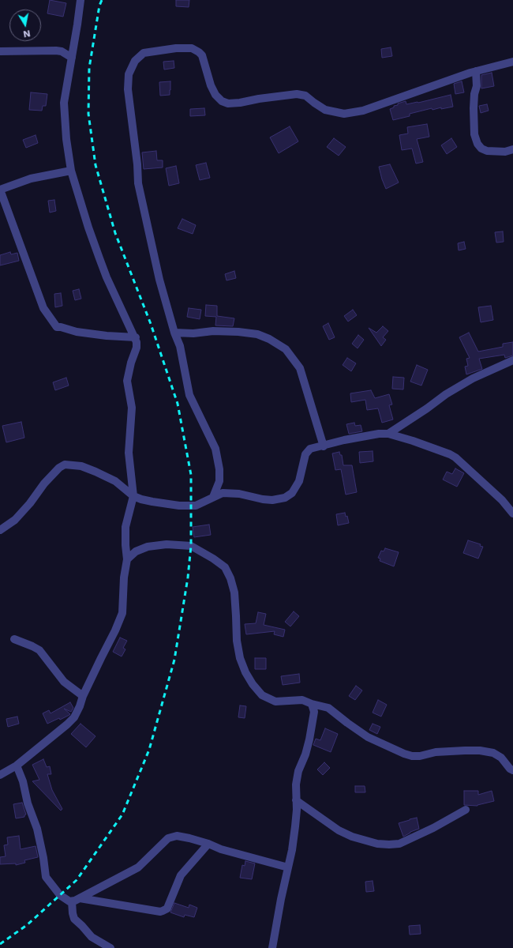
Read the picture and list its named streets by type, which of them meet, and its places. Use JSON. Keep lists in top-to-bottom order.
{
  "north": "bottom"
}
